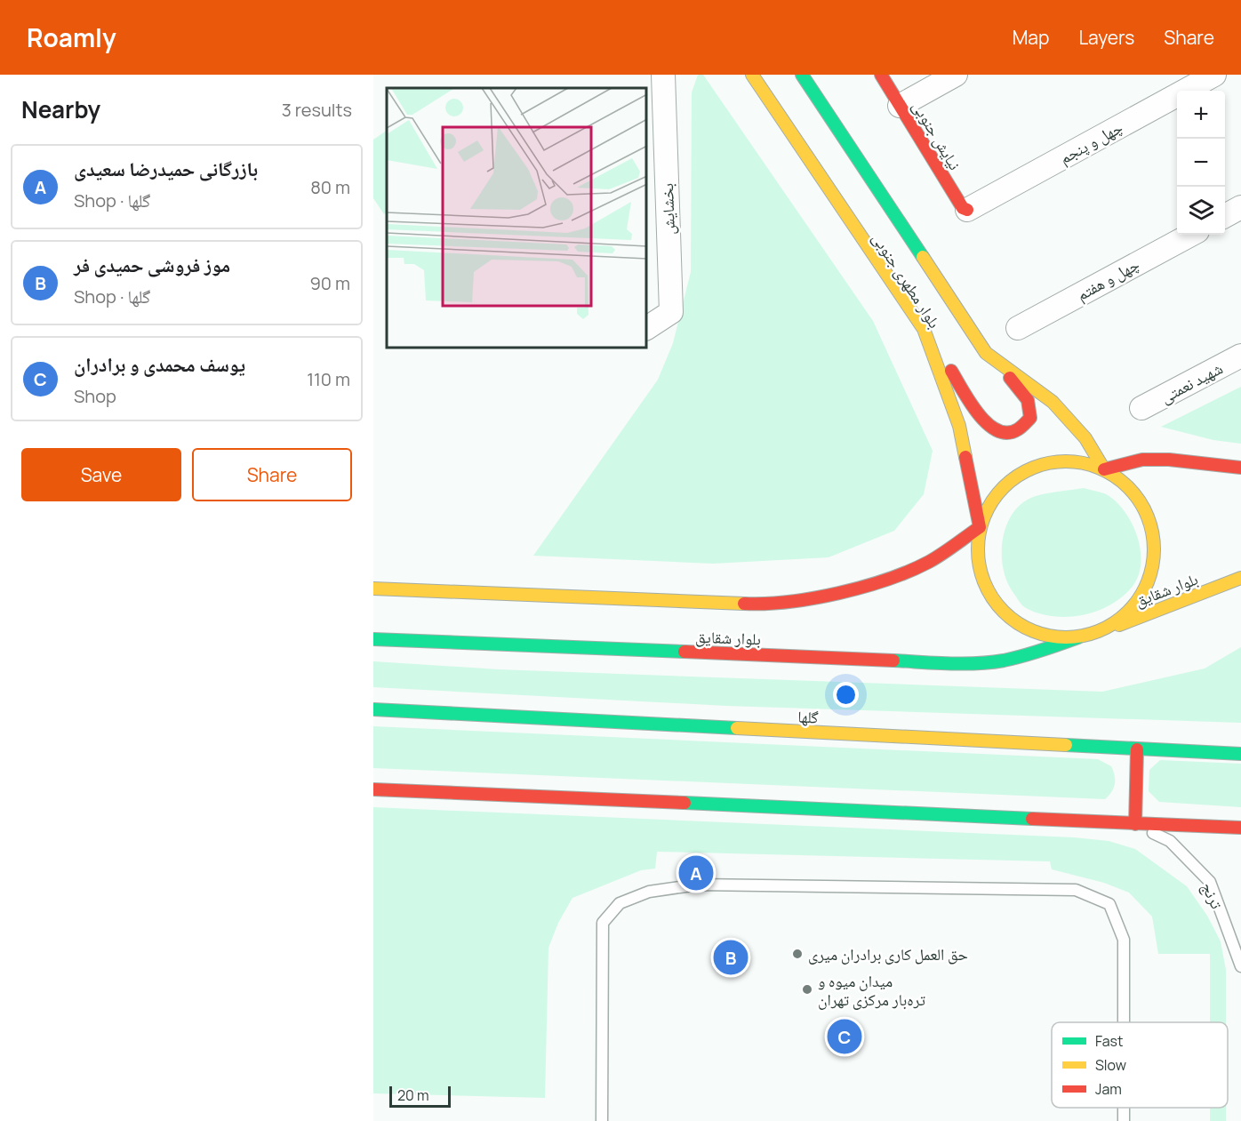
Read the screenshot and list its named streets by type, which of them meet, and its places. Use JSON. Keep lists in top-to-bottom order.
{
  "streets": {
    "main road": [
      "نیایش جنوبی",
      "بلوار مطهری جنوبی",
      "بلوار شقایق",
      "گلها"
    ],
    "street": [
      "چهل و پنجم",
      "بخشایش",
      "چهل و هفتم",
      "شهید نعمتی"
    ],
    "lane": ["ترنج"]
  },
  "crossings": [
    ["نیایش جنوبی", "چهل و پنجم"],
    ["بلوار مطهری جنوبی", "بلوار شقایق"]
  ],
  "places": ["حق العمل کاری برادران میری", "میدان میوه و تره‌بار مرکزی تهران"],
  "legend": ["Fast", "Slow", "Jam"],
  "scale_bar": "20 m",
  "page": {
    "header": "Roamly",
    "nav": ["Map", "Layers", "Share"],
    "heading": ["Nearby", "3 results"],
    "map_buttons": ["+", "−"],
    "list": [
      {
        "mark": "A",
        "name": "بازرگانی حمیدرضا سعیدی",
        "note": "Shop · گلها",
        "value": "80 m"
      },
      {
        "mark": "B",
        "name": "موز فروشی حمیدی فر",
        "note": "Shop · گلها",
        "value": "90 m"
      },
      {
        "mark": "C",
        "name": "یوسف محمدی و برادران",
        "note": "Shop",
        "value": "110 m"
      }
    ],
    "buttons": ["Save", "Share"],
    "pins": ["A", "B", "C"],
    "scale": "20 m"
  }
}
